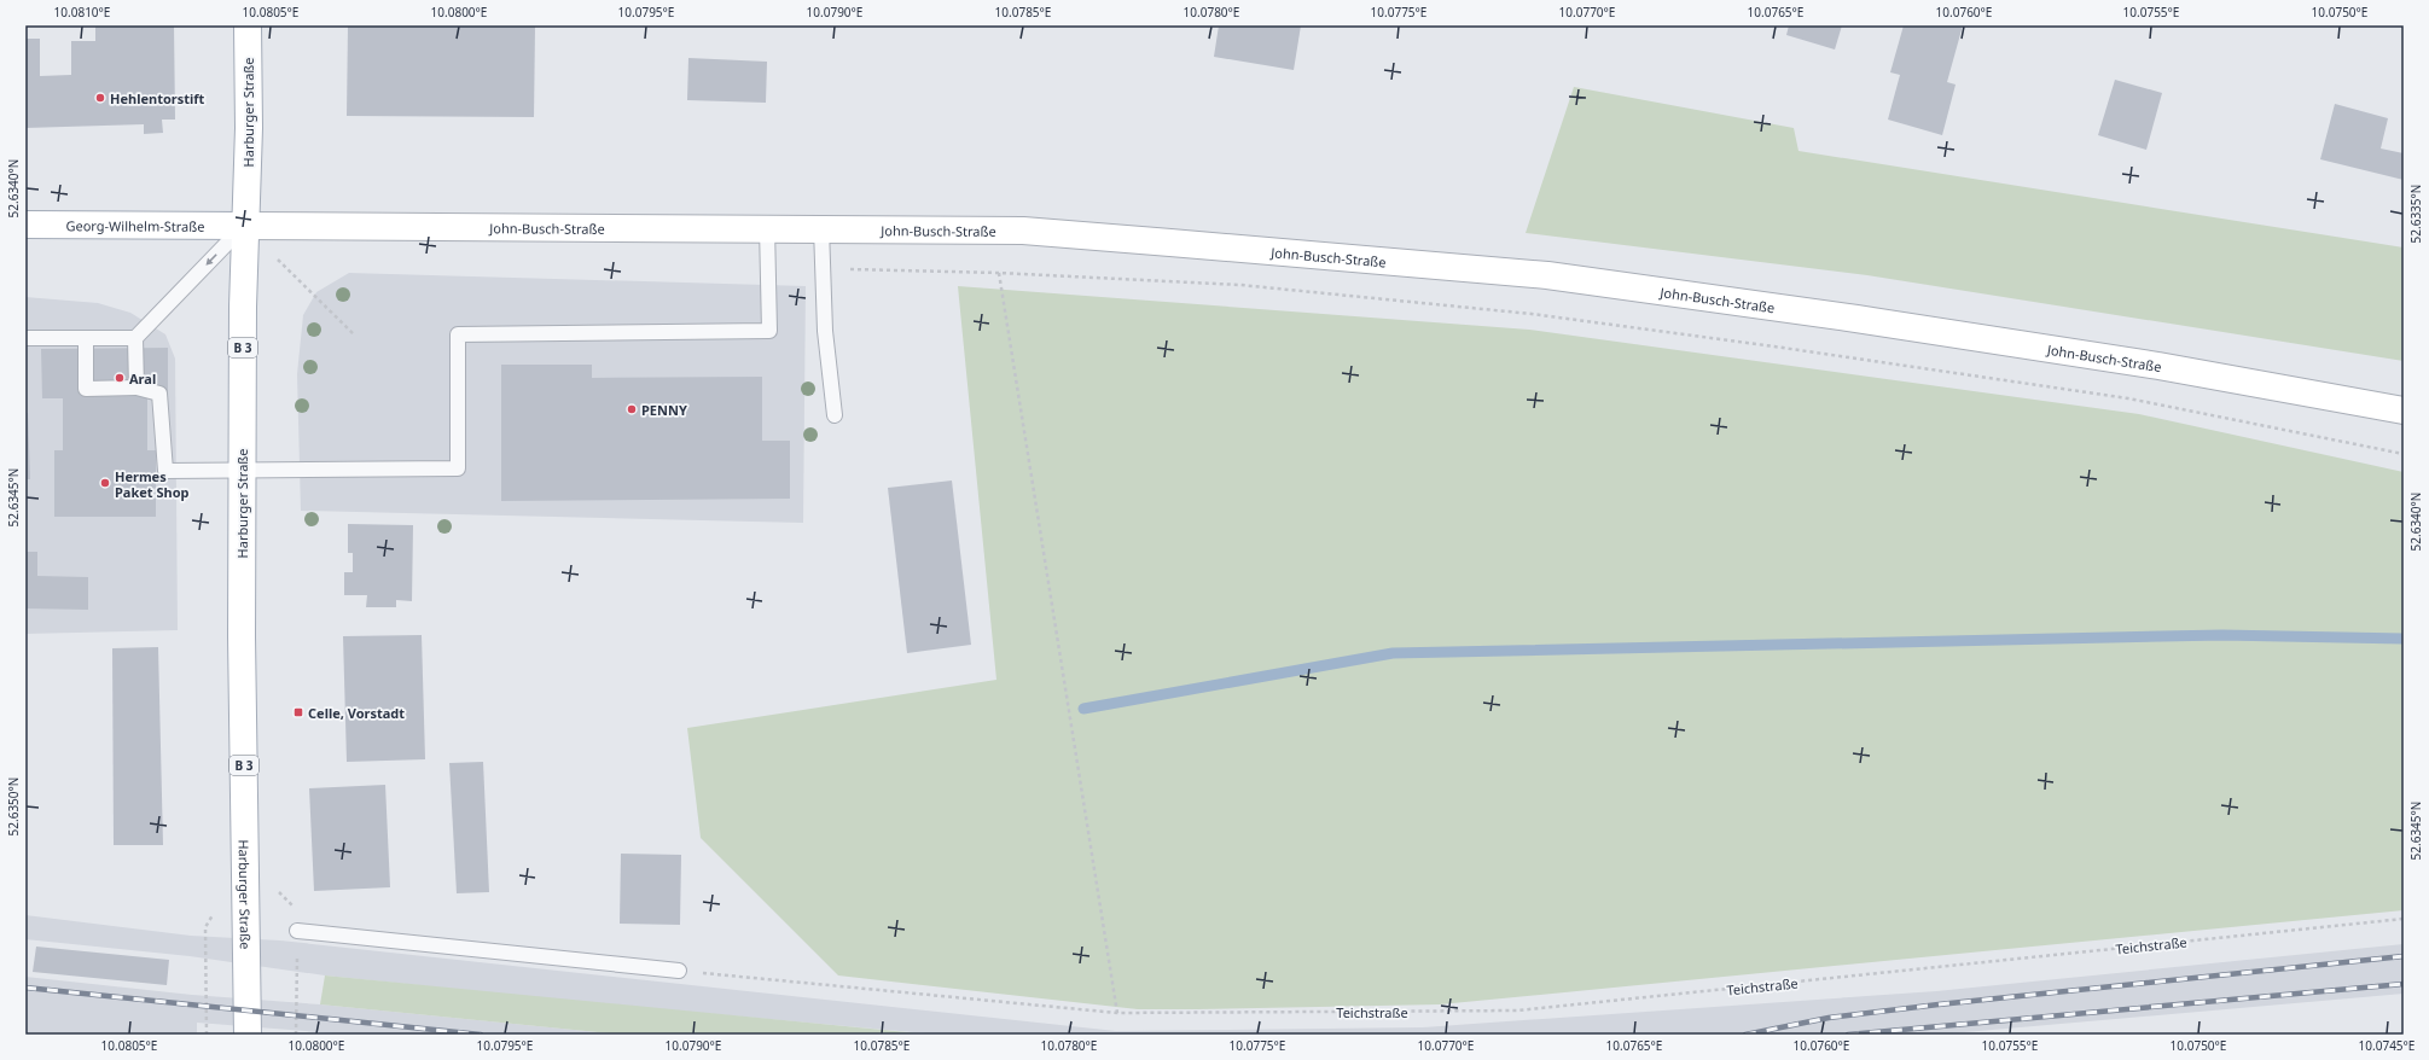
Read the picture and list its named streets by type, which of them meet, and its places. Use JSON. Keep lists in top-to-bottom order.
{
  "streets": {
    "main road": [
      "Harburger Straße",
      "Georg-Wilhelm-Straße",
      "John-Busch-Straße",
      "B 3"
    ],
    "path": ["Teichstraße"]
  },
  "crossings": [
    ["Harburger Straße", "Georg-Wilhelm-Straße"],
    ["Harburger Straße", "John-Busch-Straße"],
    ["Georg-Wilhelm-Straße", "John-Busch-Straße"]
  ],
  "places": {
    "other": [
      "Hehlentorstift",
      "Aral",
      "PENNY",
      "Hermes Paket Shop"
    ],
    "transit": ["Celle, Vorstadt"]
  },
  "coordinates": [
    "10.0810°E",
    "10.0805°E",
    "10.0800°E",
    "10.0795°E",
    "10.0790°E",
    "10.0785°E",
    "10.0780°E",
    "10.0775°E",
    "10.0770°E",
    "10.0765°E",
    "10.0760°E",
    "10.0755°E",
    "10.0750°E",
    "52.6340°N",
    "52.6335°N",
    "52.6345°N",
    "52.6350°N",
    "10.0745°E"
  ]
}
